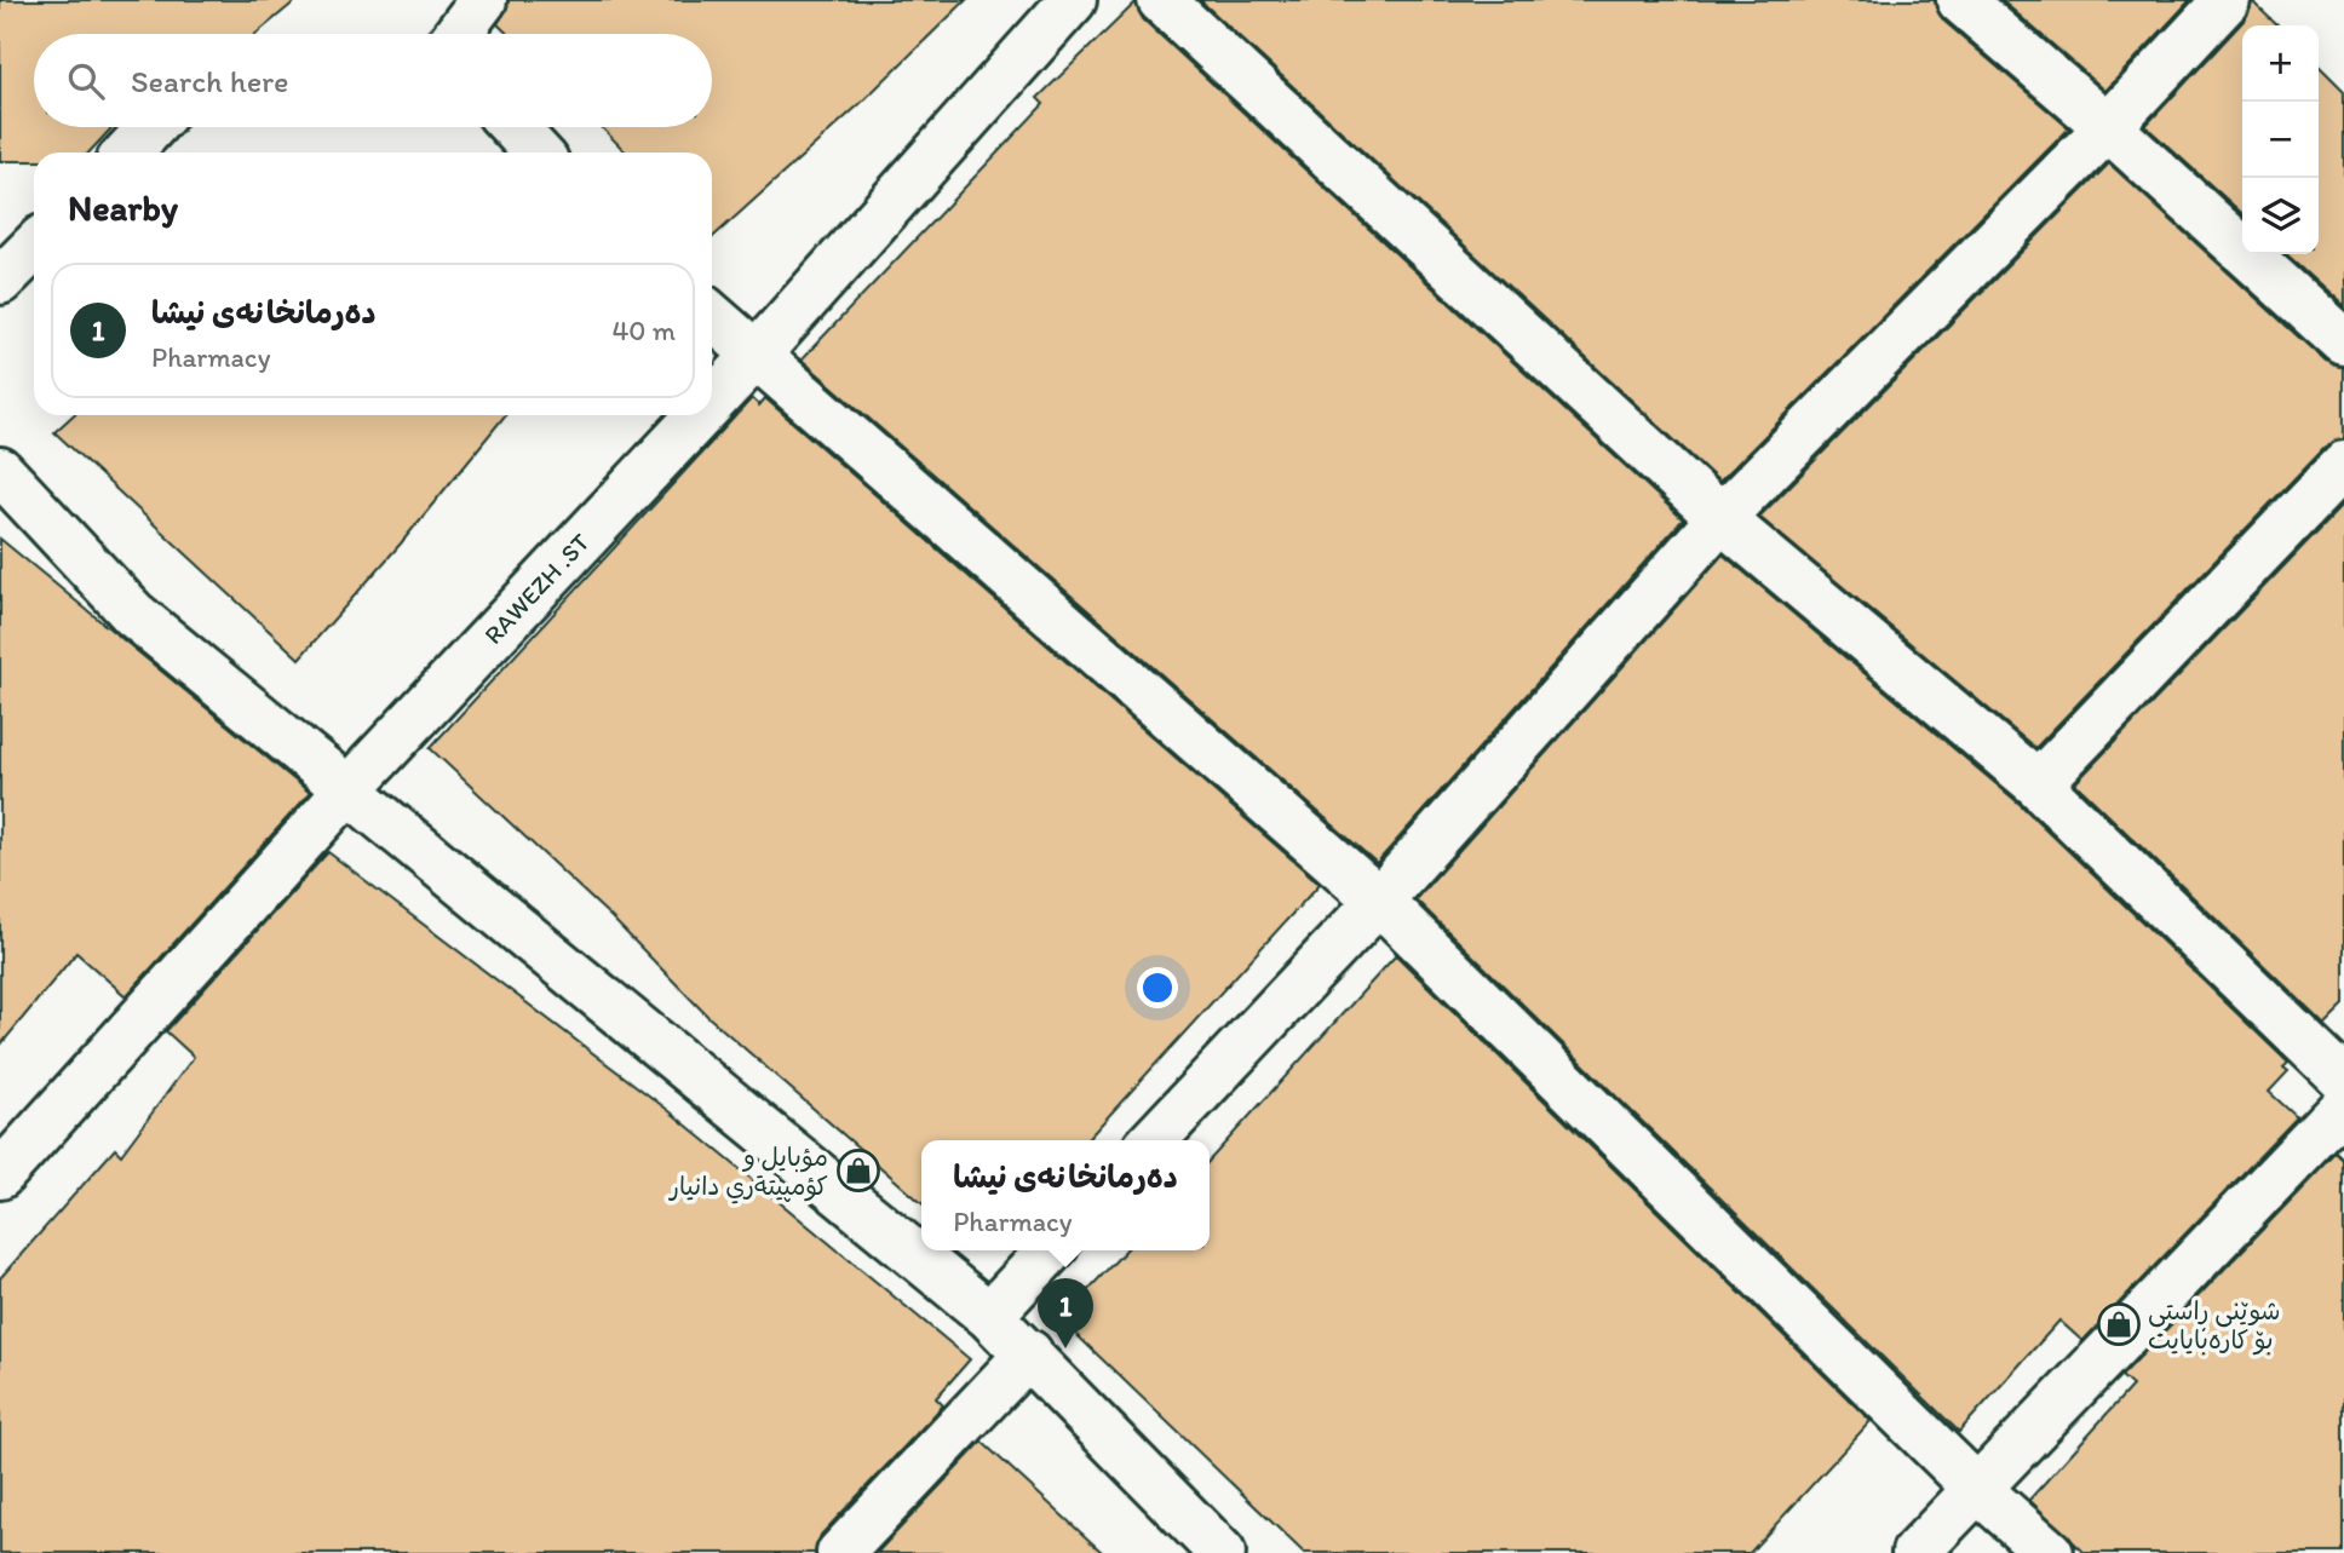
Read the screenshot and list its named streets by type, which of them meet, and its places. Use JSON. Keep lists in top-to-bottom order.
{
  "streets": {
    "street": ["RAWEZH .ST"]
  },
  "places": {
    "shop": ["مؤبايل و كؤمپيتةري دانيار", "شوێنی ڕاستی بۆ کارەبایایت"]
  },
  "page": {
    "map_buttons": ["+", "−"],
    "search": "Search here",
    "heading": "Nearby",
    "list": [
      {
        "mark": "1",
        "name": "دەرمانخانەی نیشا",
        "note": "Pharmacy",
        "value": "40 m"
      }
    ],
    "popup": ["دەرمانخانەی نیشا", "Pharmacy"],
    "pins": "1"
  }
}
